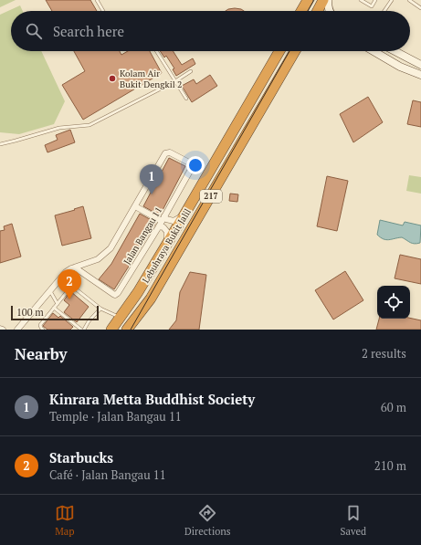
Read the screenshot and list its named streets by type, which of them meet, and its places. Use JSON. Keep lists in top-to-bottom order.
{
  "streets": {
    "highway": ["217", "Lebuhraya Bukit Jalil"],
    "street": ["Jalan Bangau 11"]
  },
  "places": ["Kolam Air Bukit Dengkil 2"],
  "scale_bar": "100 m",
  "page": {
    "search": "Search here",
    "pins": ["1", "2"],
    "scale": "100 m",
    "heading": ["Nearby", "2 results"],
    "list": [
      {
        "mark": "1",
        "name": "Kinrara Metta Buddhist Society",
        "note": "Temple · Jalan Bangau 11",
        "value": "60 m"
      },
      {
        "mark": "2",
        "name": "Starbucks",
        "note": "Café · Jalan Bangau 11",
        "value": "210 m"
      }
    ],
    "nav": ["Map", "Directions", "Saved"]
  }
}
